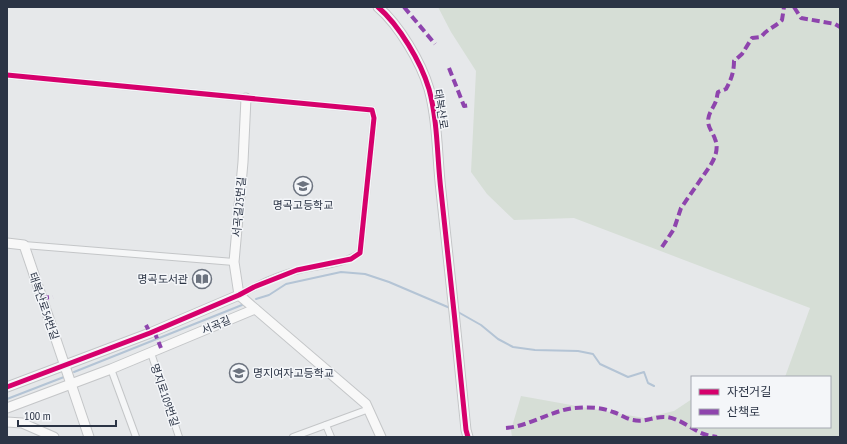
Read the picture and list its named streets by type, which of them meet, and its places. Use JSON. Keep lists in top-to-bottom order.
{
  "streets": {
    "street": [
      "태복산로",
      "서곡길25번길",
      "태복산로54번길",
      "서곡길",
      "명지로109번길"
    ]
  },
  "crossings": [
    ["태복산로54번길", "서곡길"],
    ["서곡길", "명지로109번길"]
  ],
  "places": {
    "school or university": ["명곡고등학교", "명지여자고등학교"],
    "library": ["명곡도서관"]
  },
  "legend": ["자전거길", "산책로"],
  "scale_bar": "100 m"
}
